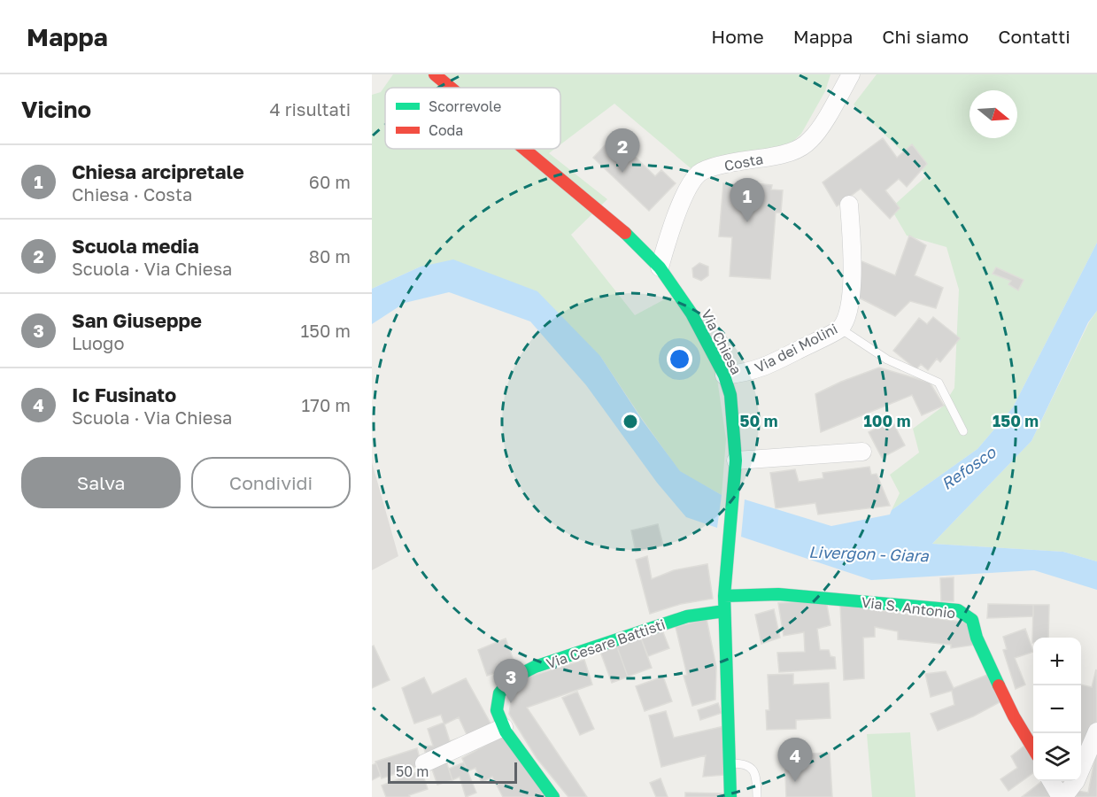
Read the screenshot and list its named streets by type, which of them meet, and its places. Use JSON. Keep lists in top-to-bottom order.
{
  "streets": {
    "main road": ["Via Chiesa", "Via S. Antonio", "Via Cesare Battisti"],
    "street": ["Costa", "Via dei Molini"]
  },
  "crossings": [
    ["Costa", "Via Chiesa"],
    ["Via Chiesa", "Via dei Molini"],
    ["Via Chiesa", "Via S. Antonio"],
    ["Via Chiesa", "Via Cesare Battisti"]
  ],
  "water": ["Refosco", "Livergon - Giara"],
  "legend": ["Scorrevole", "Coda"],
  "scale_bar": "50 m",
  "north": "right",
  "page": {
    "header": "Mappa",
    "nav": [
      "Home",
      "Mappa",
      "Chi siamo",
      "Contatti"
    ],
    "heading": ["Vicino", "4 risultati"],
    "pins": [
      "2",
      "1",
      "3",
      "4"
    ],
    "list": [
      {
        "mark": "1",
        "name": "Chiesa arcipretale",
        "note": "Chiesa · Costa",
        "value": "60 m"
      },
      {
        "mark": "2",
        "name": "Scuola media",
        "note": "Scuola · Via Chiesa",
        "value": "80 m"
      },
      {
        "mark": "3",
        "name": "San Giuseppe",
        "note": "Luogo",
        "value": "150 m"
      },
      {
        "mark": "4",
        "name": "Ic Fusinato",
        "note": "Scuola · Via Chiesa",
        "value": "170 m"
      }
    ],
    "buttons": ["Salva", "Condividi"],
    "map_buttons": ["+", "−"],
    "scale": "50 m"
  },
  "rings": ["50 m", "100 m", "150 m"]
}
